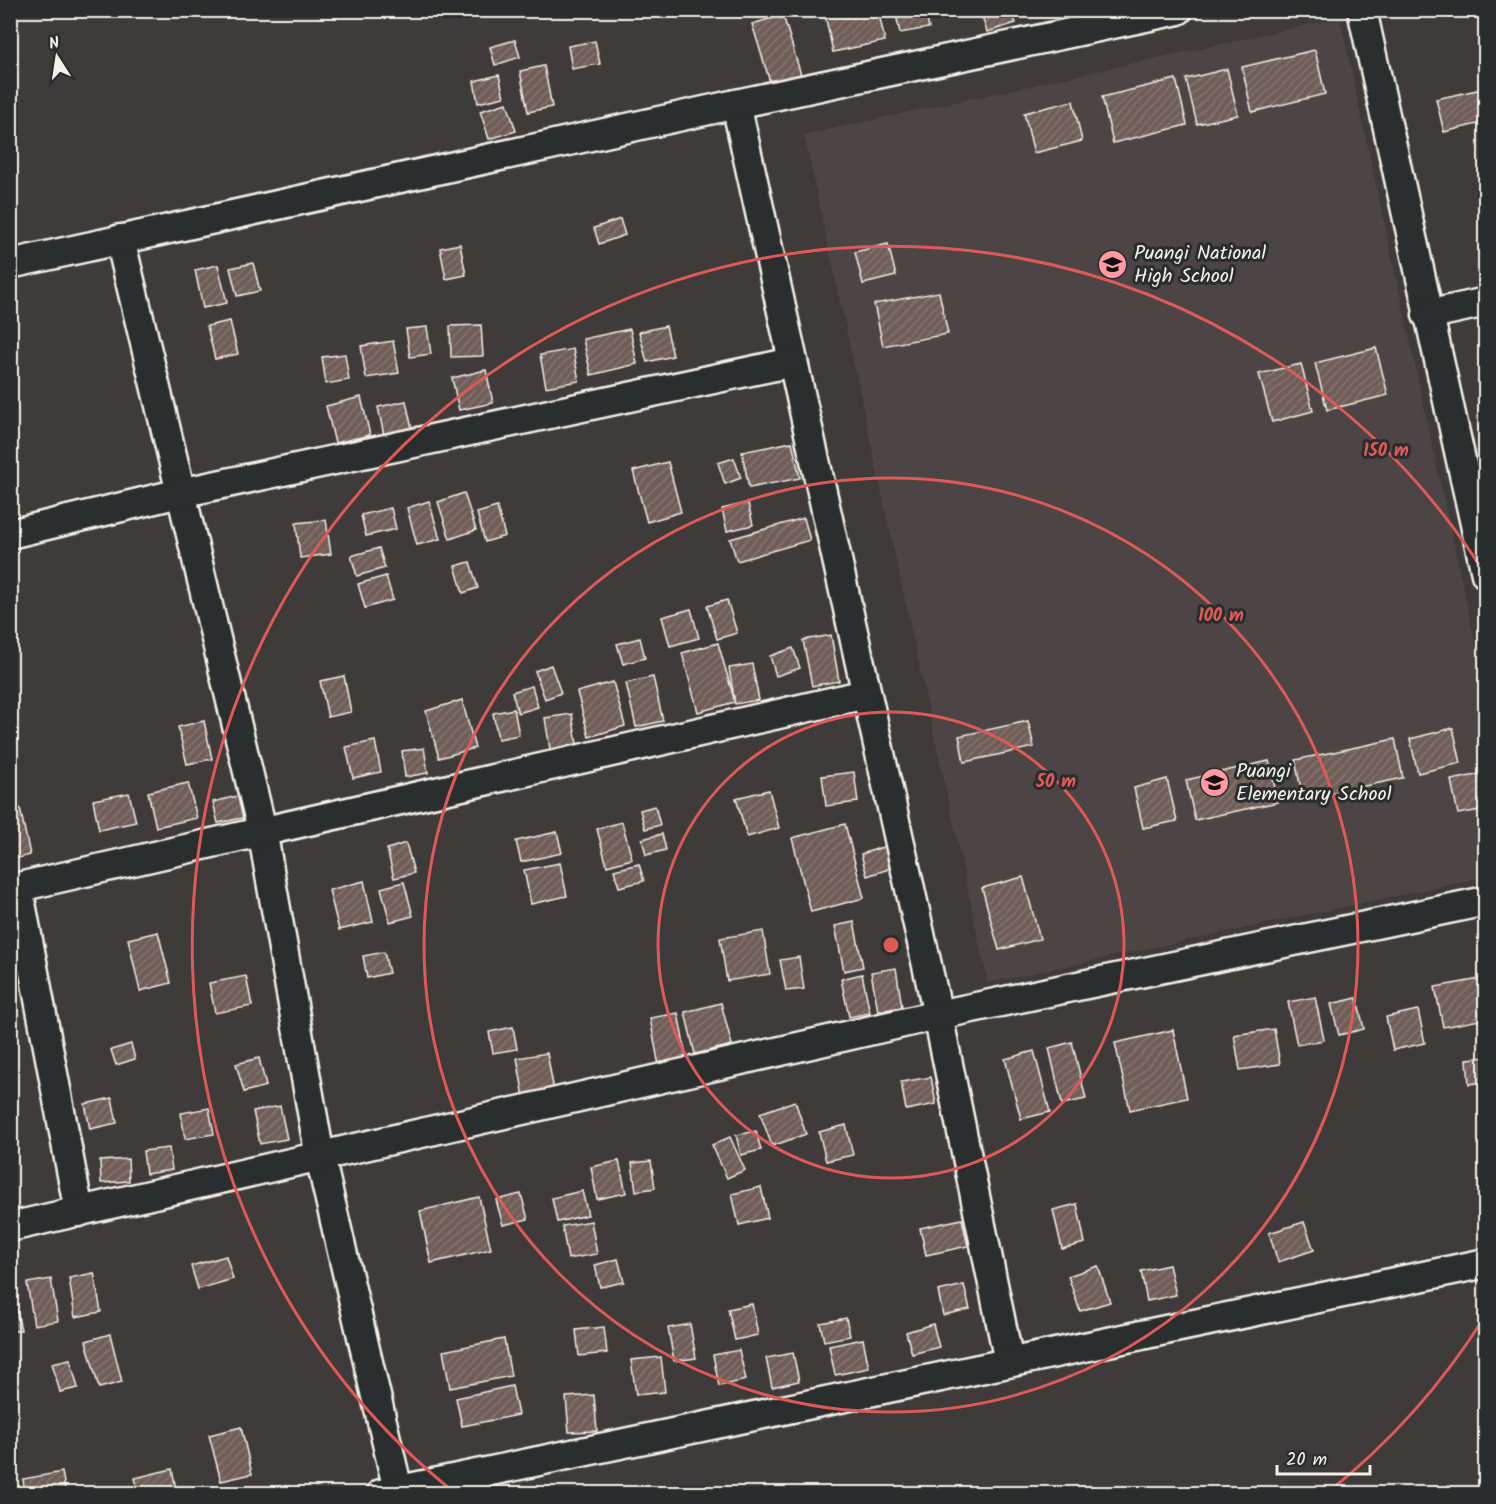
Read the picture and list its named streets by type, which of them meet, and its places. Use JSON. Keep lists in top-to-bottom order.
{
  "places": {
    "school or university": ["Puangi National High School", "Puangi Elementary School"]
  },
  "scale_bar": "20 m",
  "north": "top",
  "rings": ["150 m", "100 m", "50 m"]
}
